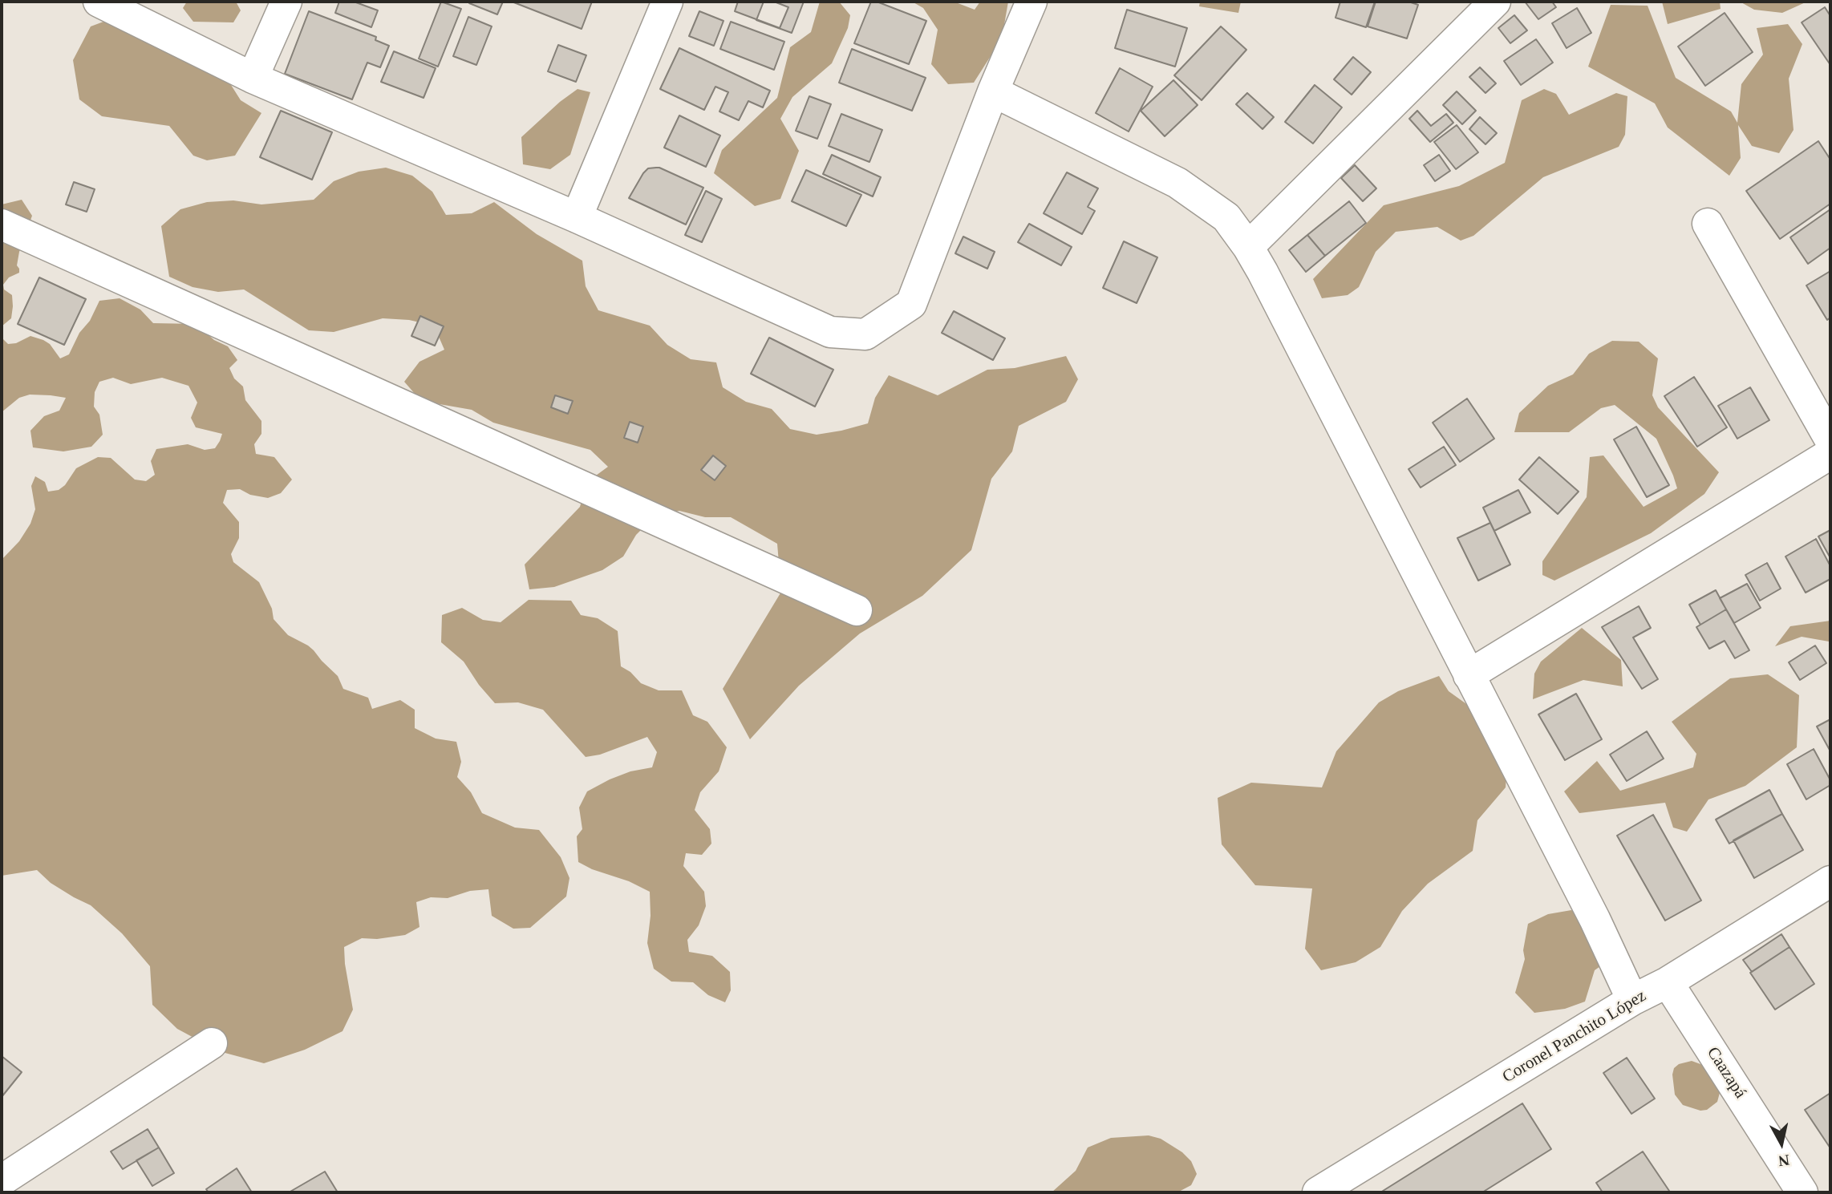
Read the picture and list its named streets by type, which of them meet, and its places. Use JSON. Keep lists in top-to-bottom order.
{
  "streets": {
    "street": ["Coronel Panchito López", "Caazapá"]
  },
  "crossings": [
    ["Coronel Panchito López", "Caazapá"]
  ],
  "north": "bottom"
}
